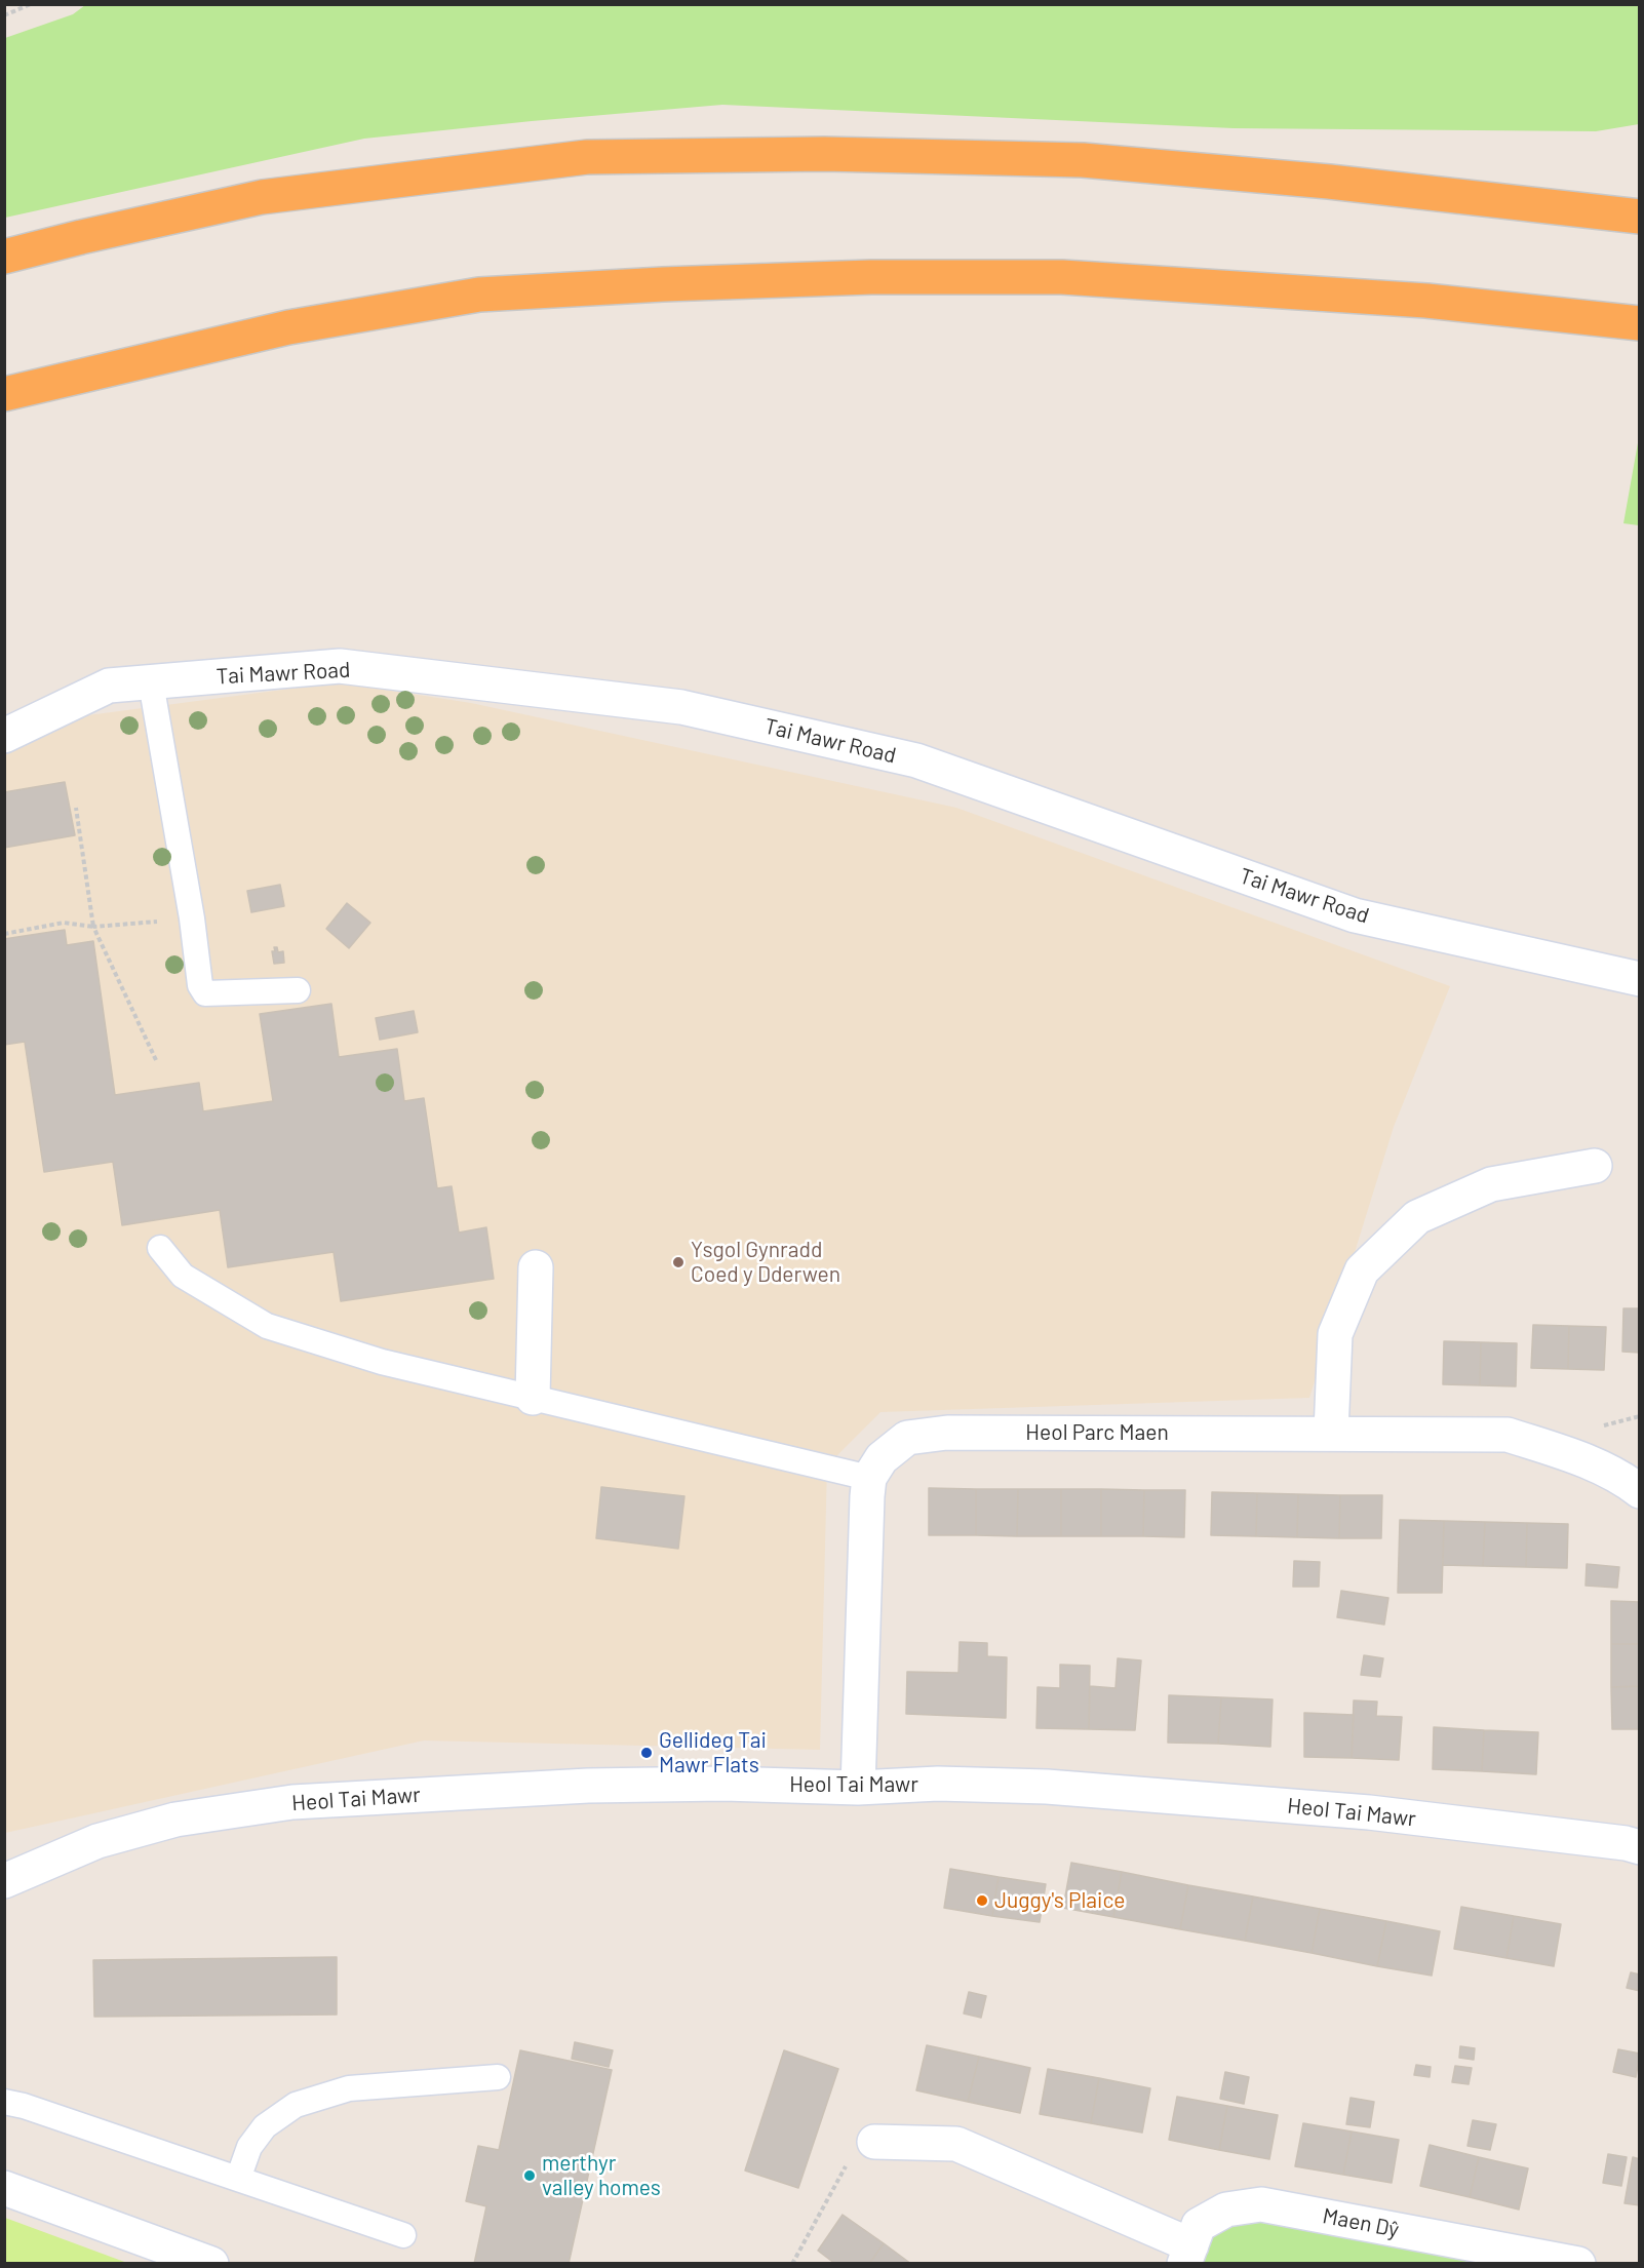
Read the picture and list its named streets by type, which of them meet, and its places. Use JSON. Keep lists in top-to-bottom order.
{
  "streets": {
    "street": [
      "Tai Mawr Road",
      "Heol Parc Maen",
      "Heol Tai Mawr",
      "Maen Dŷ"
    ]
  },
  "places": [
    "Ysgol Gynradd Coed y Dderwen",
    "Gellideg Tai Mawr Flats",
    "Juggy's Plaice",
    "merthyr valley homes"
  ]
}
